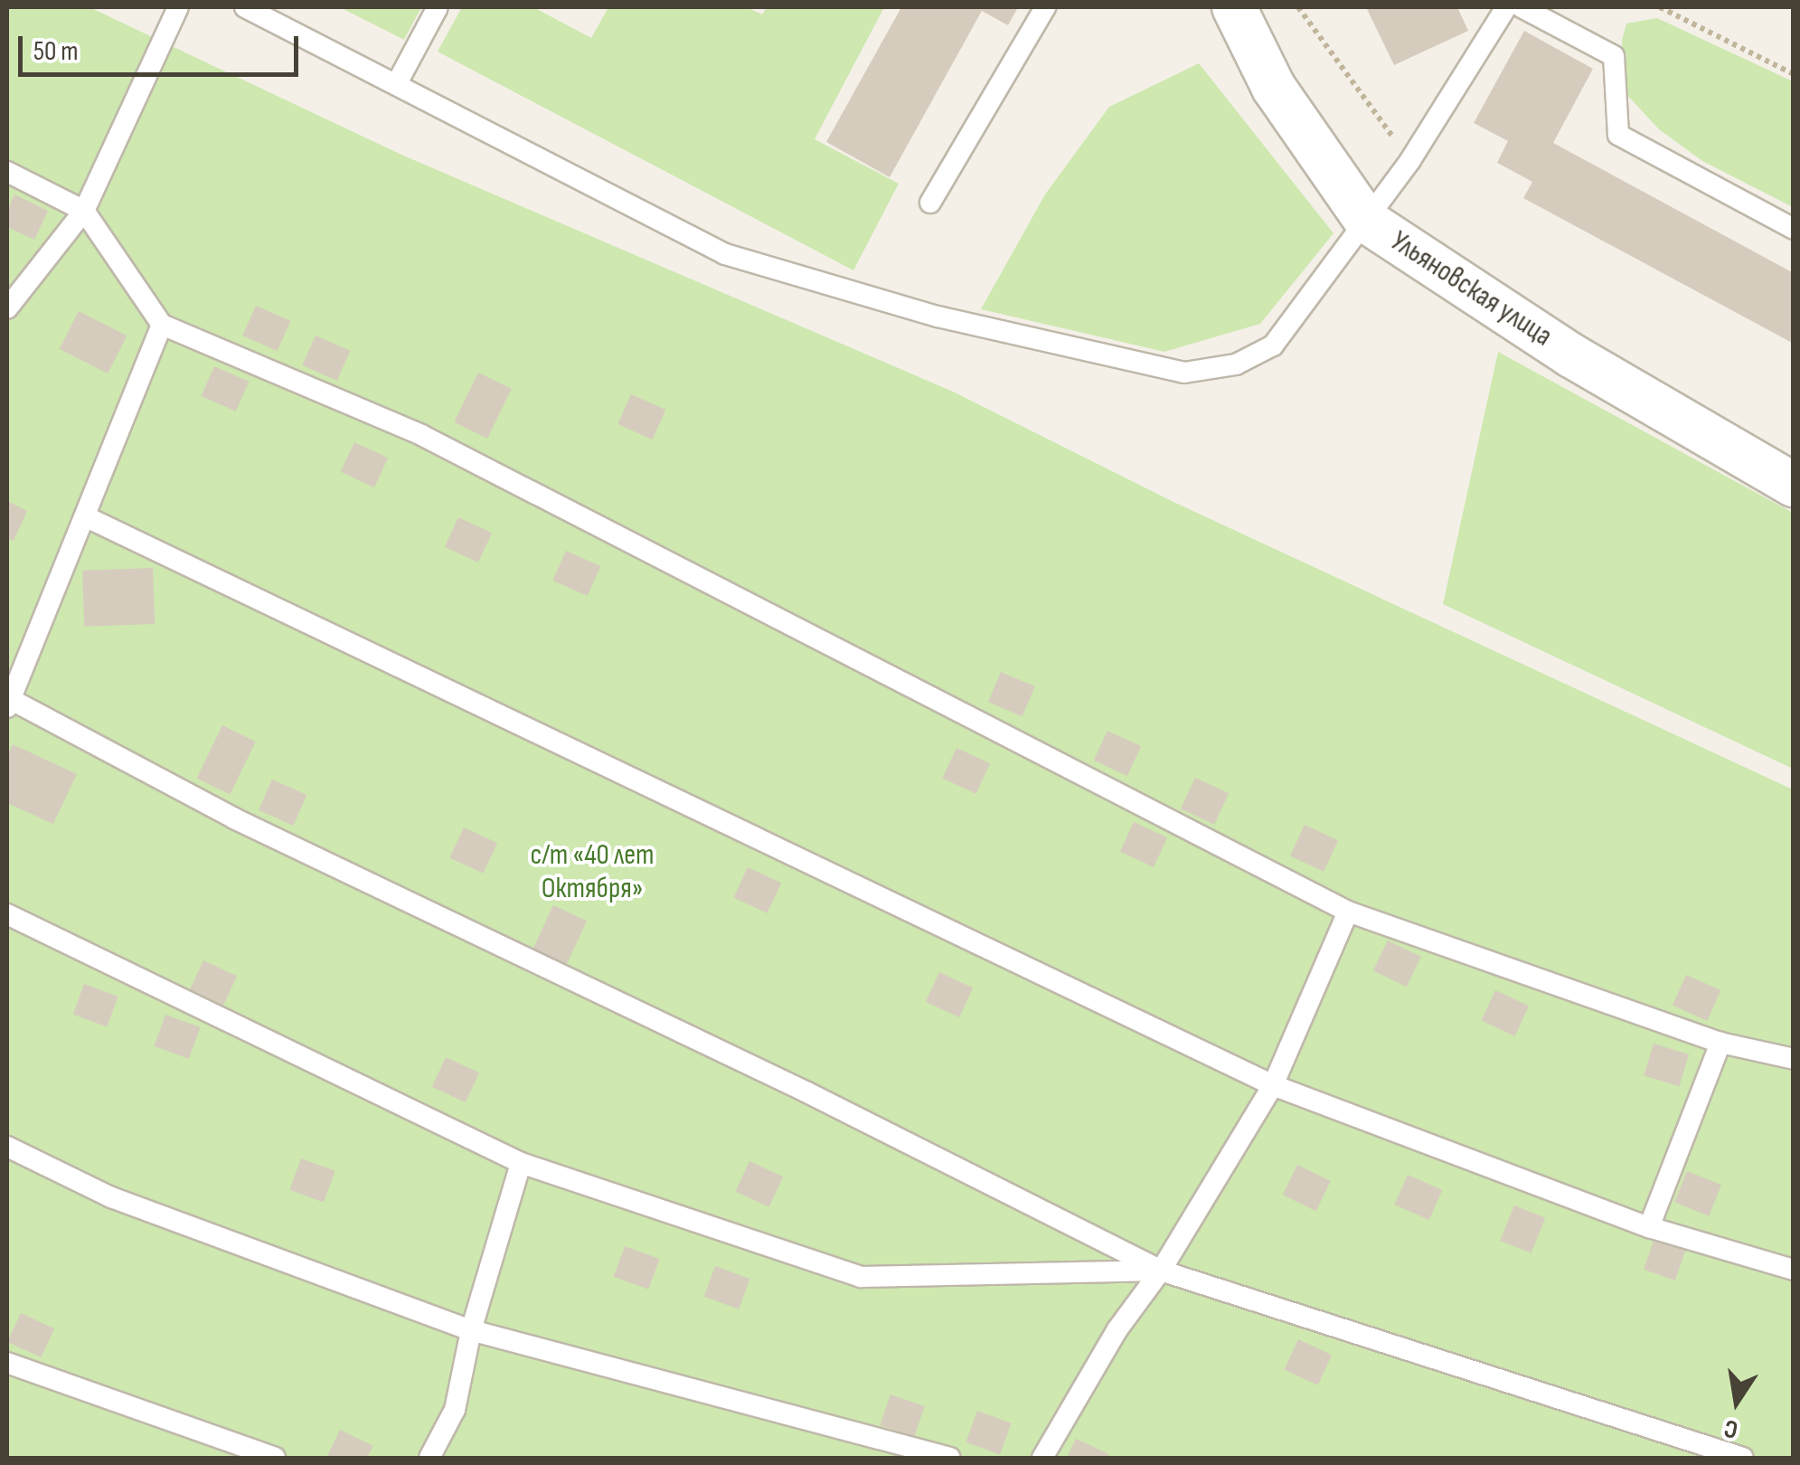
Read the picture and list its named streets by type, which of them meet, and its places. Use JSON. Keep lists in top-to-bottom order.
{
  "streets": {
    "street": ["Ульяновская улица"]
  },
  "parks": ["с/т «40 лет Октября»"],
  "scale_bar": "50 m",
  "north": "bottom"
}
